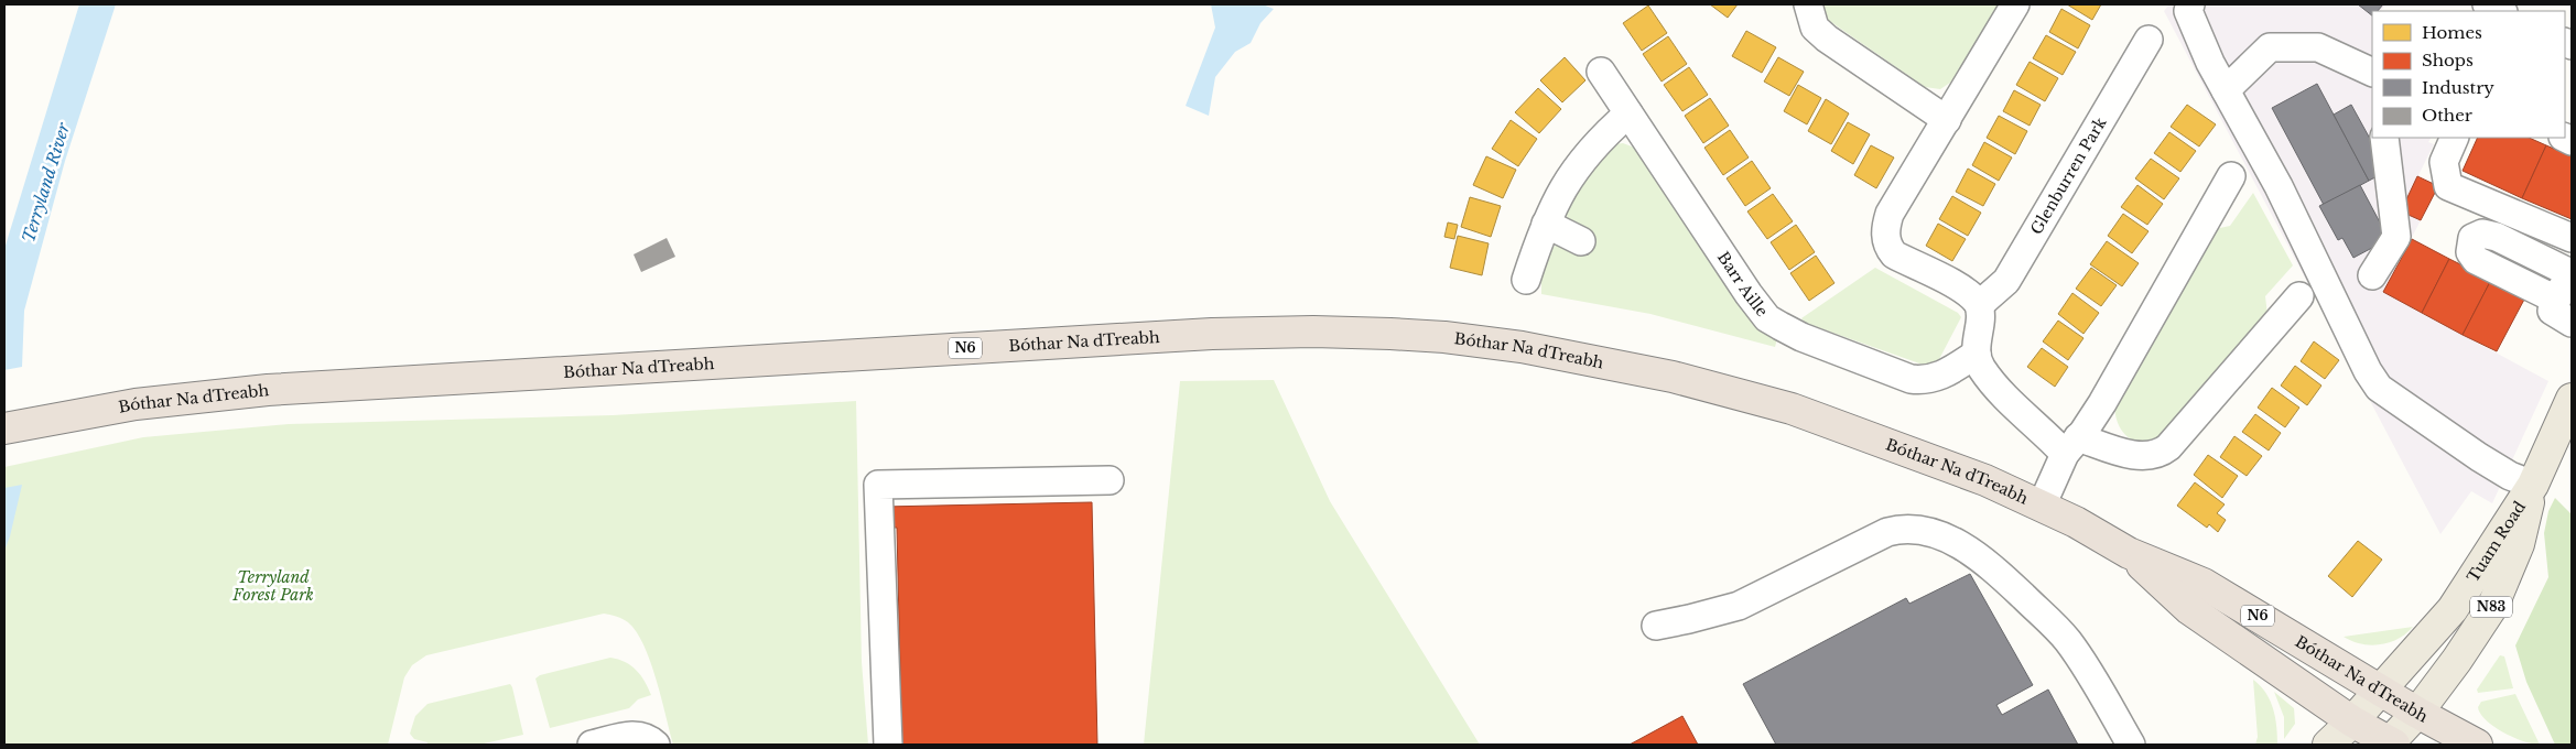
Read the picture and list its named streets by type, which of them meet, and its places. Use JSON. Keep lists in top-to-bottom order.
{
  "streets": {
    "highway": ["Bóthar Na dTreabh", "N6"],
    "main road": ["Tuam Road", "N83"],
    "street": ["Glenburren Park", "Barr Aille"]
  },
  "crossings": [
    ["Bóthar Na dTreabh", "Tuam Road"]
  ],
  "water": ["Terryland River"],
  "parks": ["Terryland Forest Park"],
  "legend": [
    "Homes",
    "Shops",
    "Industry",
    "Other"
  ]
}
